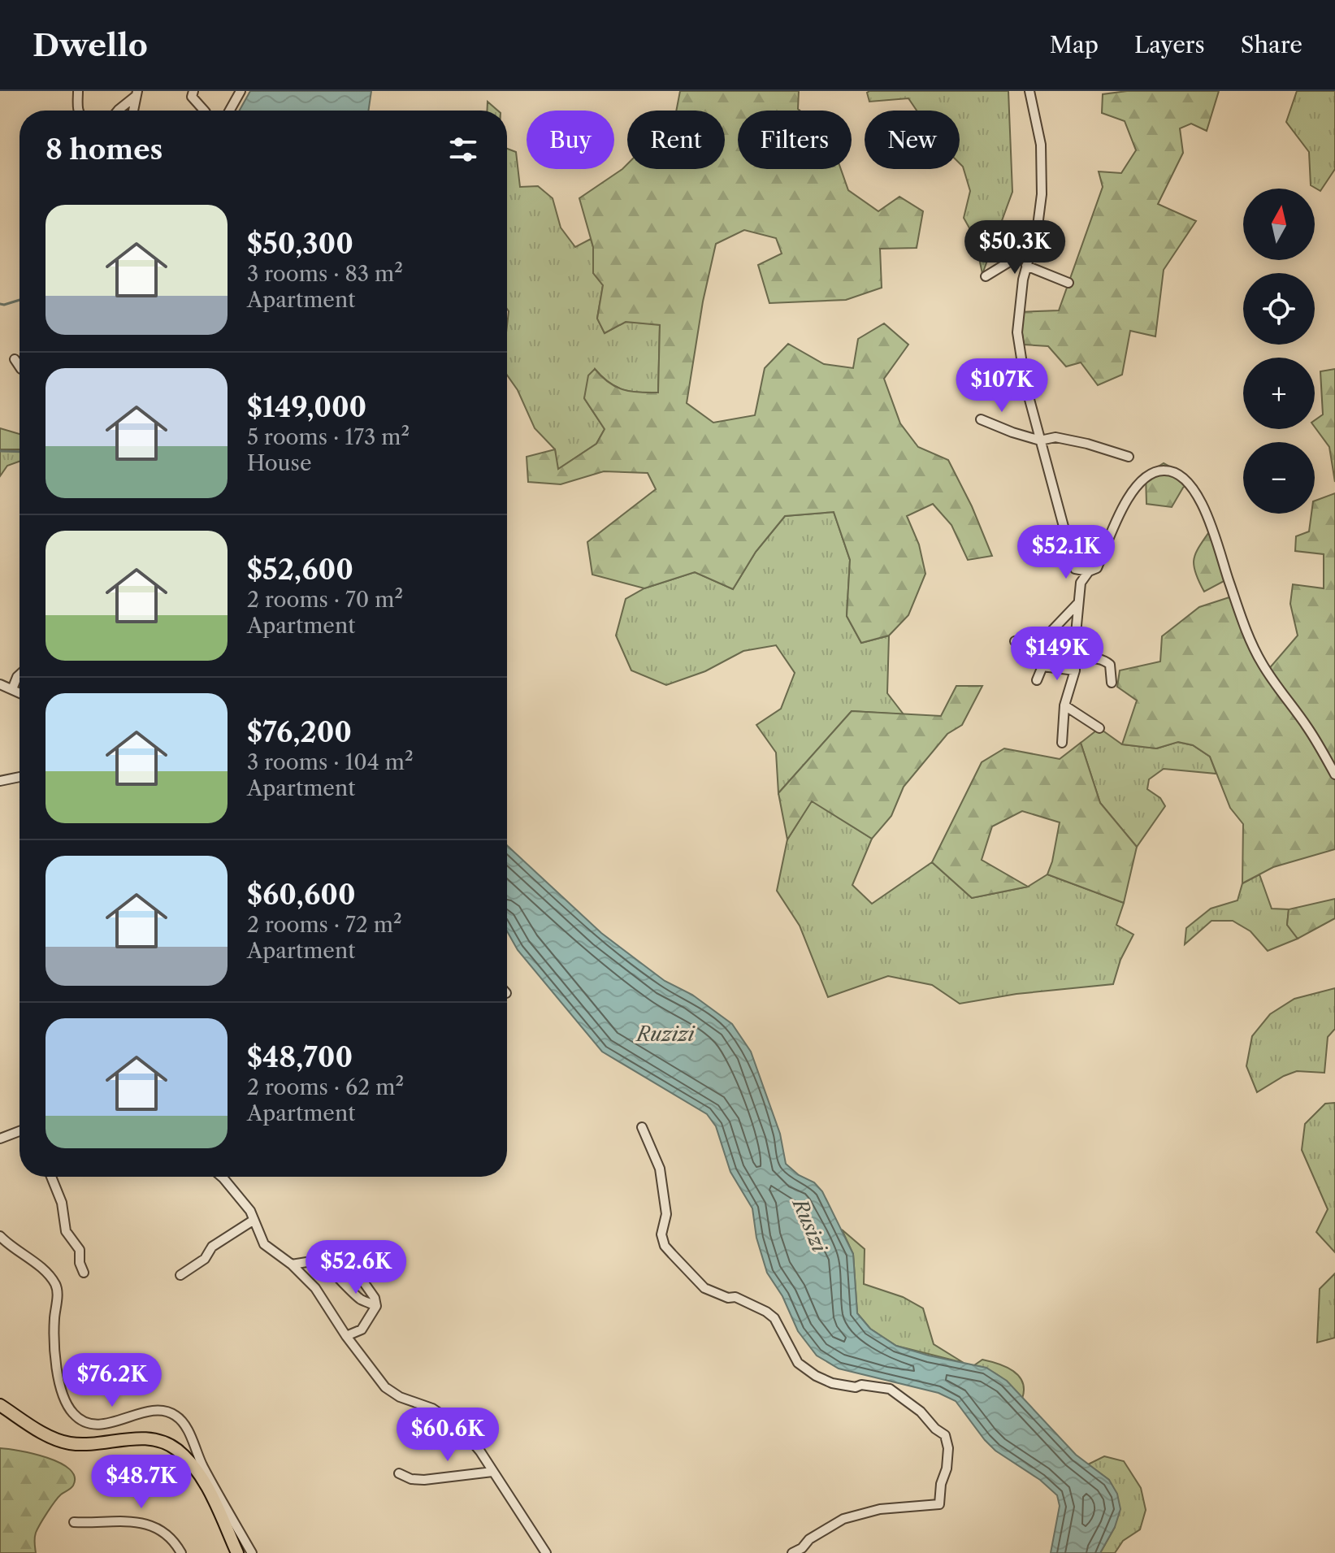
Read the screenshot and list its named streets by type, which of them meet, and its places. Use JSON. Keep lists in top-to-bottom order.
{
  "water": ["Ruzizi", "Rusizi"],
  "north": "top",
  "page": {
    "header": "Dwello",
    "nav": ["Map", "Layers", "Share"],
    "chip": [
      "Buy",
      "Rent",
      "Filters",
      "New"
    ],
    "heading": "8 homes",
    "map_buttons": ["+", "−"],
    "list": [
      {
        "name": "$50,300",
        "note": "3 rooms · 83 m² · Apartment"
      },
      {
        "name": "$149,000",
        "note": "5 rooms · 173 m² · House"
      },
      {
        "name": "$52,600",
        "note": "2 rooms · 70 m² · Apartment"
      },
      {
        "name": "$76,200",
        "note": "3 rooms · 104 m² · Apartment"
      },
      {
        "name": "$60,600",
        "note": "2 rooms · 72 m² · Apartment"
      },
      {
        "name": "$48,700",
        "note": "2 rooms · 62 m² · Apartment"
      }
    ],
    "price": [
      "$50.3K",
      "$107K",
      "$52.1K",
      "$149K",
      "$52.6K",
      "$76.2K",
      "$60.6K",
      "$48.7K"
    ]
  }
}
